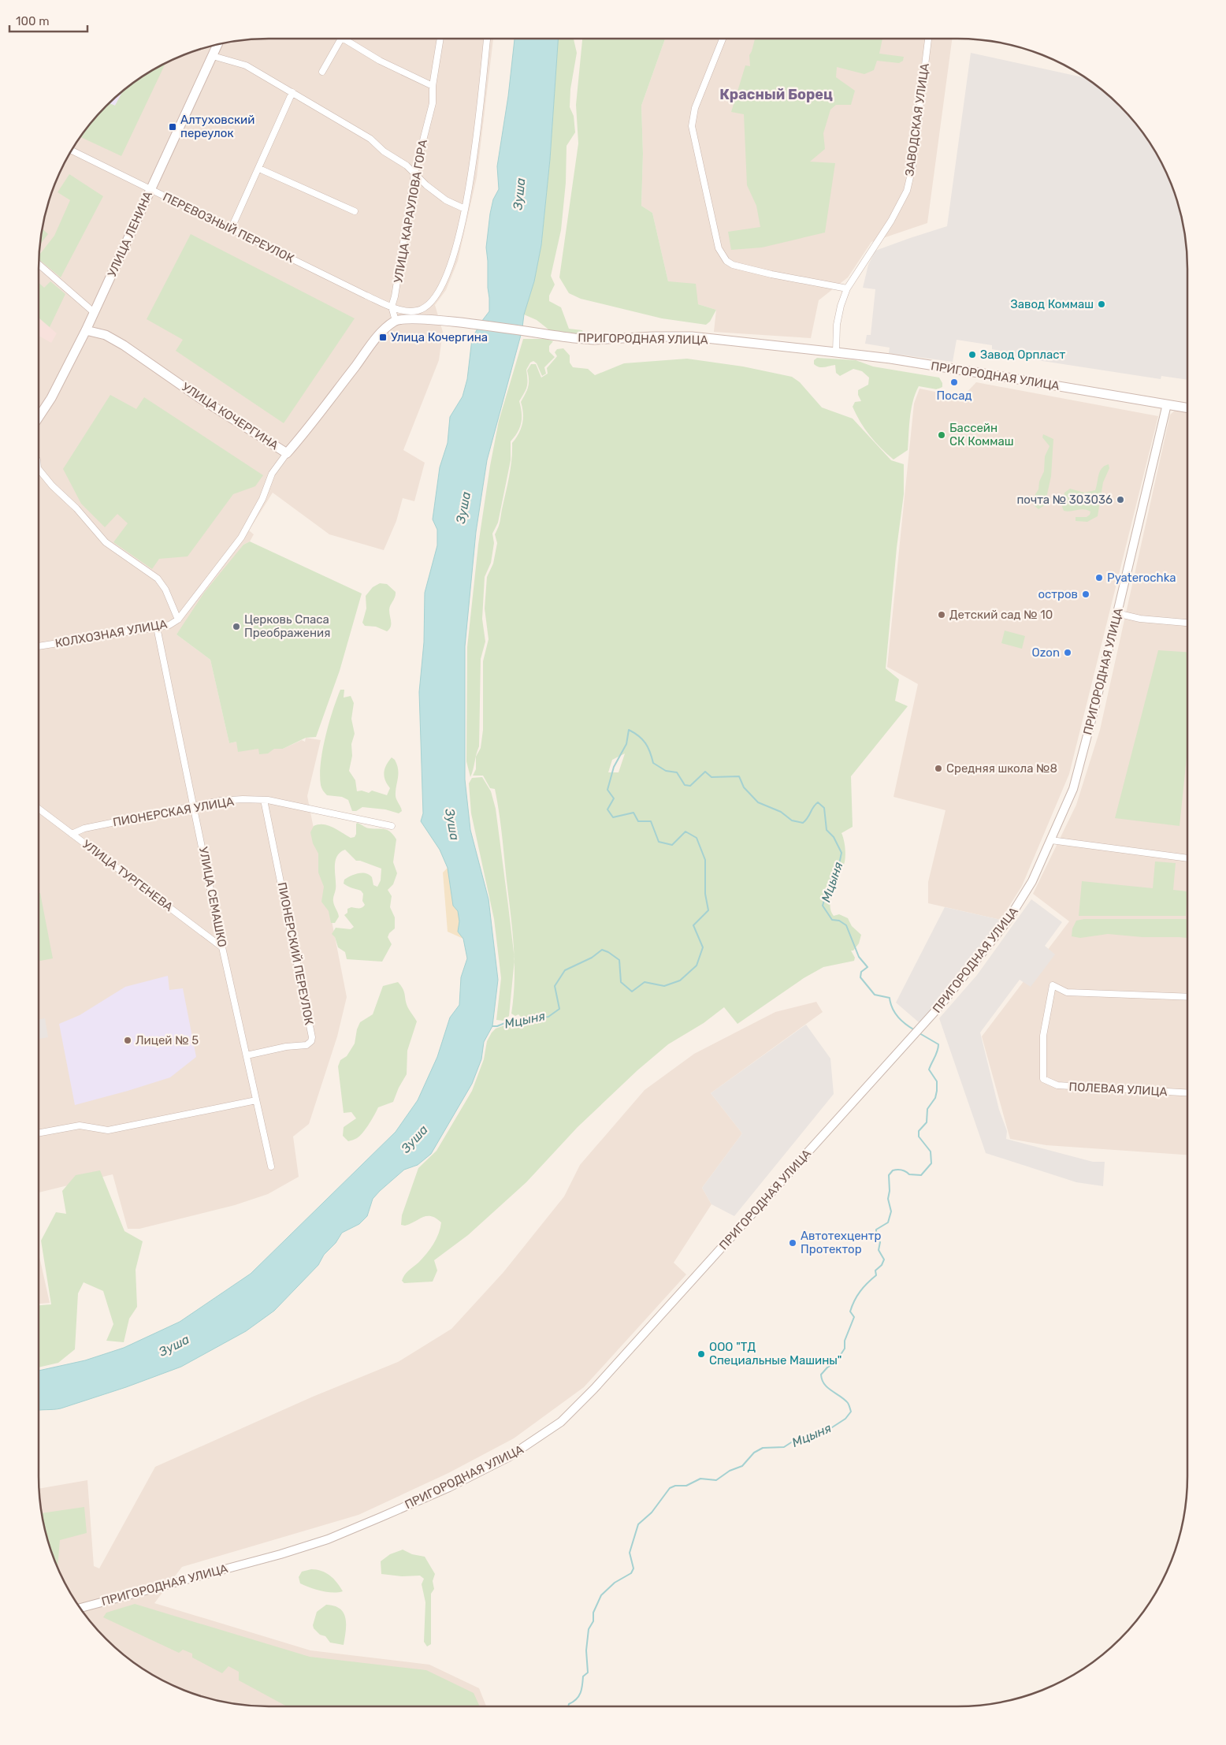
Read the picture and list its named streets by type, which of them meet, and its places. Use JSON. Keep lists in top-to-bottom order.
{
  "streets": {
    "main road": ["УЛИЦА ЛЕНИНА", "ПРИГОРОДНАЯ УЛИЦА", "УЛИЦА КОЧЕРГИНА"],
    "street": [
      "ЗАВОДСКАЯ УЛИЦА",
      "УЛИЦА КАРАУЛОВА ГОРА",
      "ПЕРЕВОЗНЫЙ ПЕРЕУЛОК",
      "КОЛХОЗНАЯ УЛИЦА",
      "ПИОНЕРСКАЯ УЛИЦА",
      "УЛИЦА ТУРГЕНЕВА",
      "УЛИЦА СЕМАШКО",
      "ПИОНЕРСКИЙ ПЕРЕУЛОК",
      "ПОЛЕВАЯ УЛИЦА"
    ]
  },
  "crossings": [
    ["ЗАВОДСКАЯ УЛИЦА", "ПРИГОРОДНАЯ УЛИЦА"],
    ["УЛИЦА КАРАУЛОВА ГОРА", "ПЕРЕВОЗНЫЙ ПЕРЕУЛОК"],
    ["УЛИЦА КАРАУЛОВА ГОРА", "ПРИГОРОДНАЯ УЛИЦА"],
    ["УЛИЦА КАРАУЛОВА ГОРА", "УЛИЦА КОЧЕРГИНА"],
    ["ПЕРЕВОЗНЫЙ ПЕРЕУЛОК", "УЛИЦА ЛЕНИНА"],
    ["УЛИЦА ЛЕНИНА", "УЛИЦА КОЧЕРГИНА"],
    ["ПРИГОРОДНАЯ УЛИЦА", "УЛИЦА КОЧЕРГИНА"],
    ["УЛИЦА КОЧЕРГИНА", "КОЛХОЗНАЯ УЛИЦА"],
    ["КОЛХОЗНАЯ УЛИЦА", "УЛИЦА СЕМАШКО"],
    ["ПИОНЕРСКАЯ УЛИЦА", "УЛИЦА ТУРГЕНЕВА"],
    ["ПИОНЕРСКАЯ УЛИЦА", "УЛИЦА СЕМАШКО"],
    ["ПИОНЕРСКАЯ УЛИЦА", "ПИОНЕРСКИЙ ПЕРЕУЛОК"],
    ["УЛИЦА ТУРГЕНЕВА", "УЛИЦА СЕМАШКО"],
    ["УЛИЦА СЕМАШКО", "ПИОНЕРСКИЙ ПЕРЕУЛОК"]
  ],
  "districts": ["Красный Борец"],
  "water": ["Зуша", "Мцыня"],
  "places": {
    "transit": ["Алтуховский переулок", "Улица Кочергина"],
    "other": [
      "Завод Коммаш",
      "Завод Орпласт",
      "Посад",
      "Бассейн СК Коммаш",
      "почта № 303036",
      "Pyaterochka",
      "остров",
      "Детский сад № 10",
      "Церковь Спаса Преображения",
      "Ozon",
      "Средняя школа №8",
      "Лицей № 5",
      "Автотехцентр Протектор",
      "ООО \"ТД Специальные Машины\""
    ]
  },
  "scale_bar": "100 m"
}
